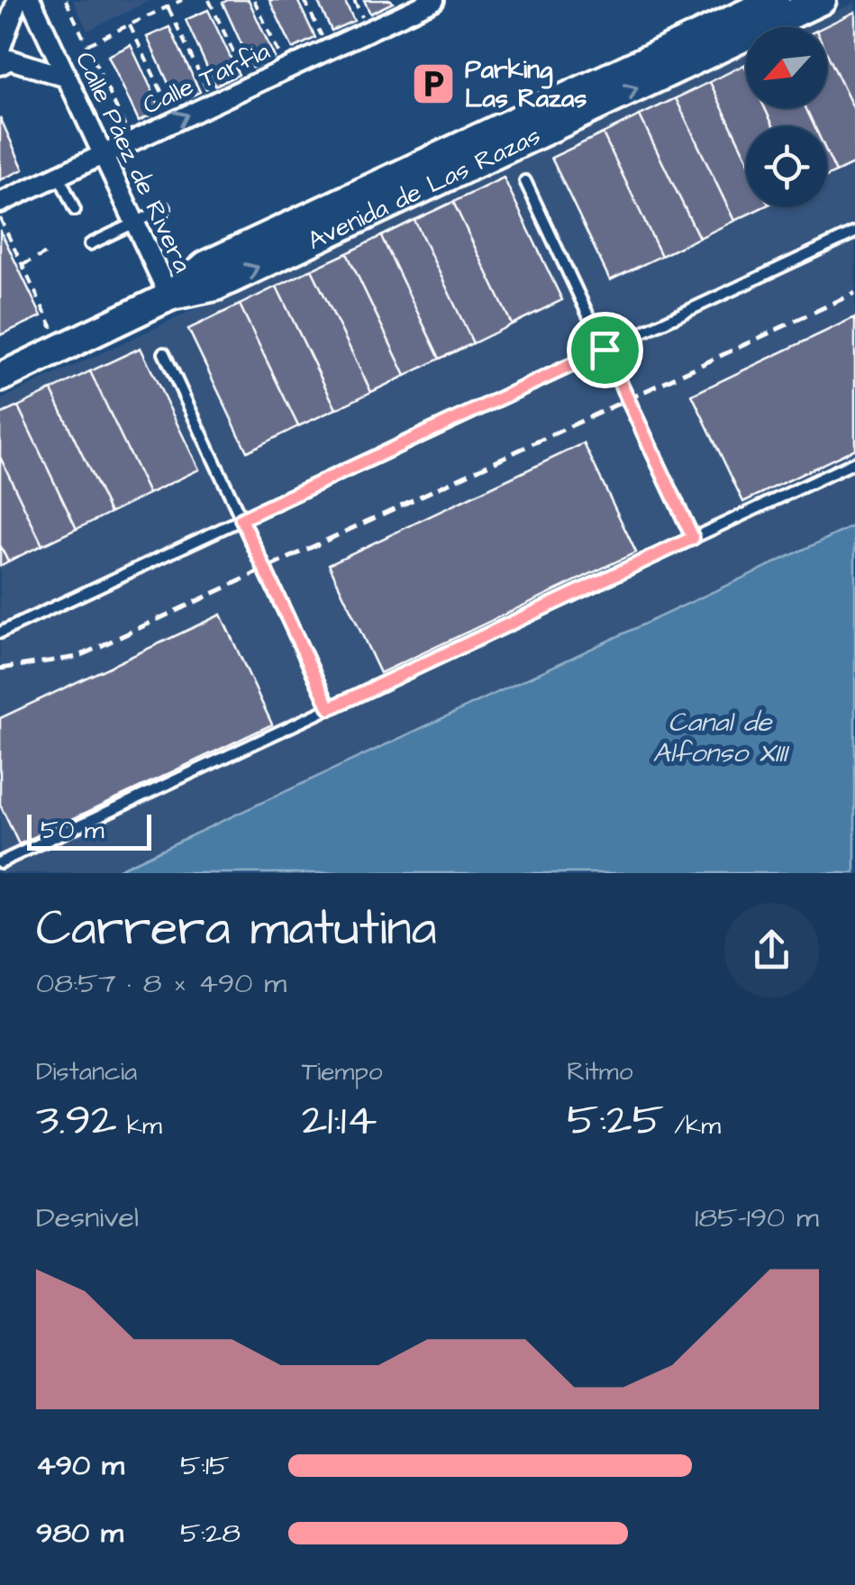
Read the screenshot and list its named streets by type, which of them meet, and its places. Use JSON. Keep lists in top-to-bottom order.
{
  "streets": {
    "main road": ["Avenida de Las Razas"],
    "street": ["Calle Tarfia", "Calle Páez de Rivera"]
  },
  "crossings": [
    ["Calle Tarfia", "Calle Páez de Rivera"],
    ["Calle Páez de Rivera", "Avenida de Las Razas"]
  ],
  "one_way": ["Calle Tarfia"],
  "water": ["Canal de Alfonso XIII"],
  "places": {
    "parking": ["Parking Las Razas"]
  },
  "scale_bar": "50 m",
  "north": "bottom left",
  "page": {
    "scale": "50 m",
    "heading": ["Carrera matutina", "08:57 · 8 × 490 m"],
    "stats": [
      ["Distancia", "3.92 km"],
      ["Tiempo", "21:14"],
      ["Ritmo", "5:25 /km"]
    ],
    "chart": ["Desnivel", "185–190 m"],
    "list": [
      {
        "name": "490 m",
        "note": "5:15"
      },
      {
        "name": "980 m",
        "note": "5:28"
      }
    ]
  }
}
